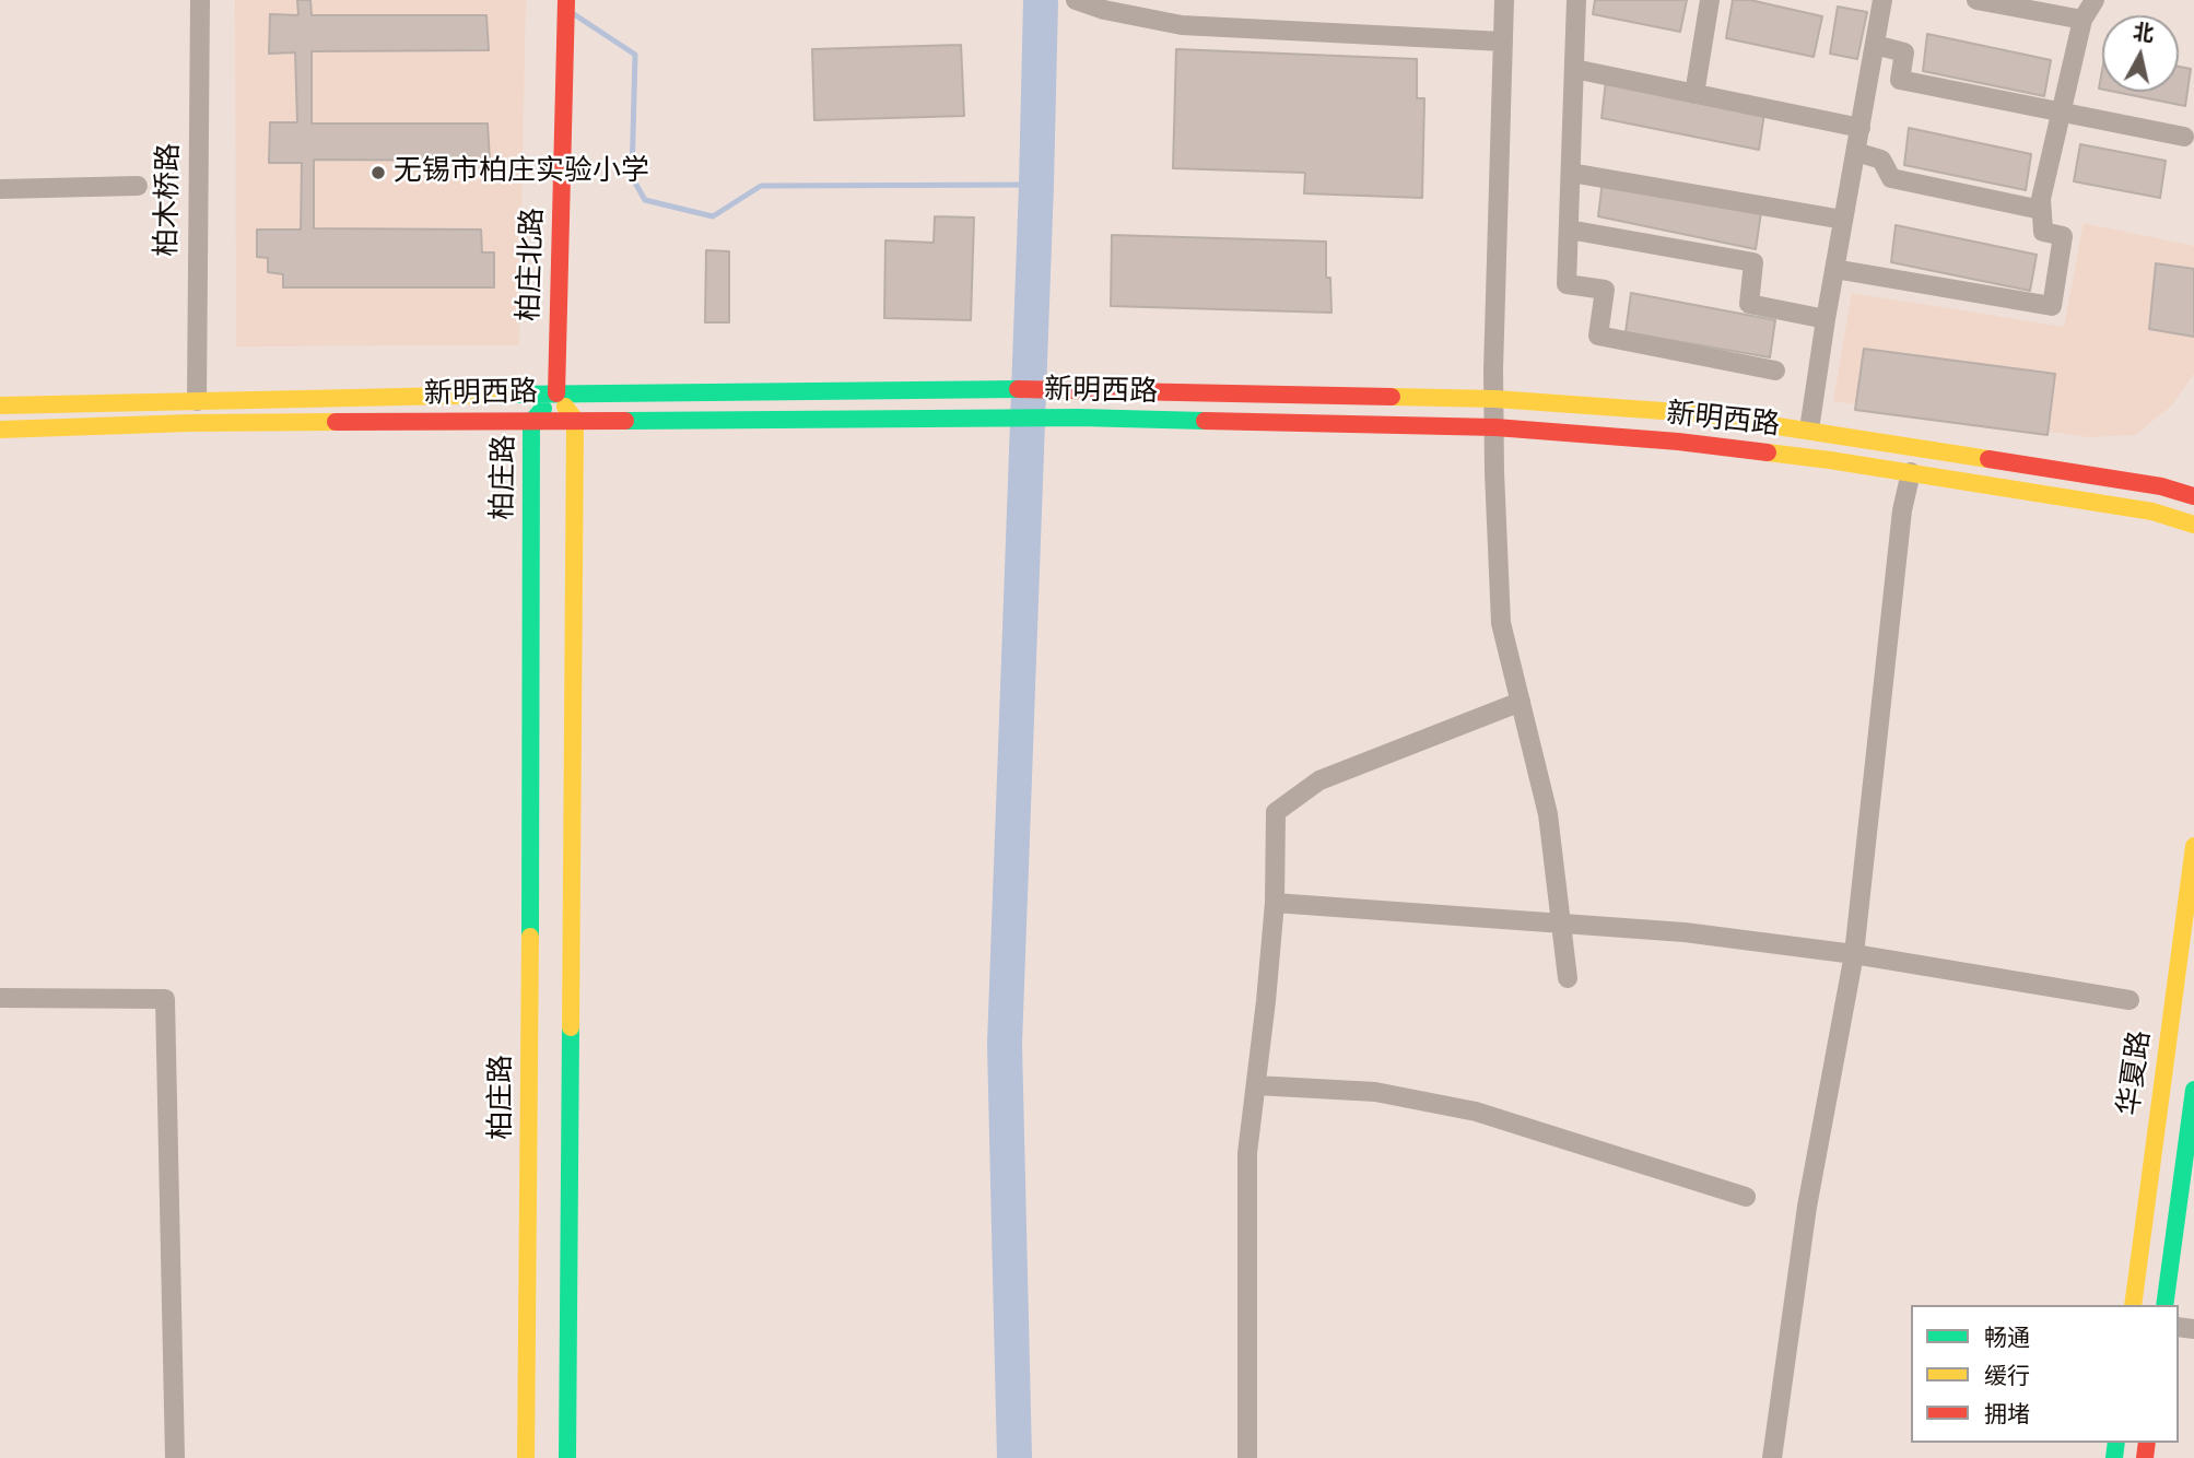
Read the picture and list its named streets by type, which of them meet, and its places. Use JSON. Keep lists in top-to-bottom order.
{
  "streets": {
    "street": [
      "柏木桥路",
      "柏庄北路",
      "新明西路",
      "柏庄路",
      "华夏路"
    ]
  },
  "crossings": [
    ["柏木桥路", "新明西路"],
    ["柏庄北路", "新明西路"],
    ["柏庄北路", "柏庄路"],
    ["新明西路", "柏庄路"]
  ],
  "places": ["无锡市柏庄实验小学"],
  "legend": ["畅通", "缓行", "拥堵"],
  "north": "top"
}
